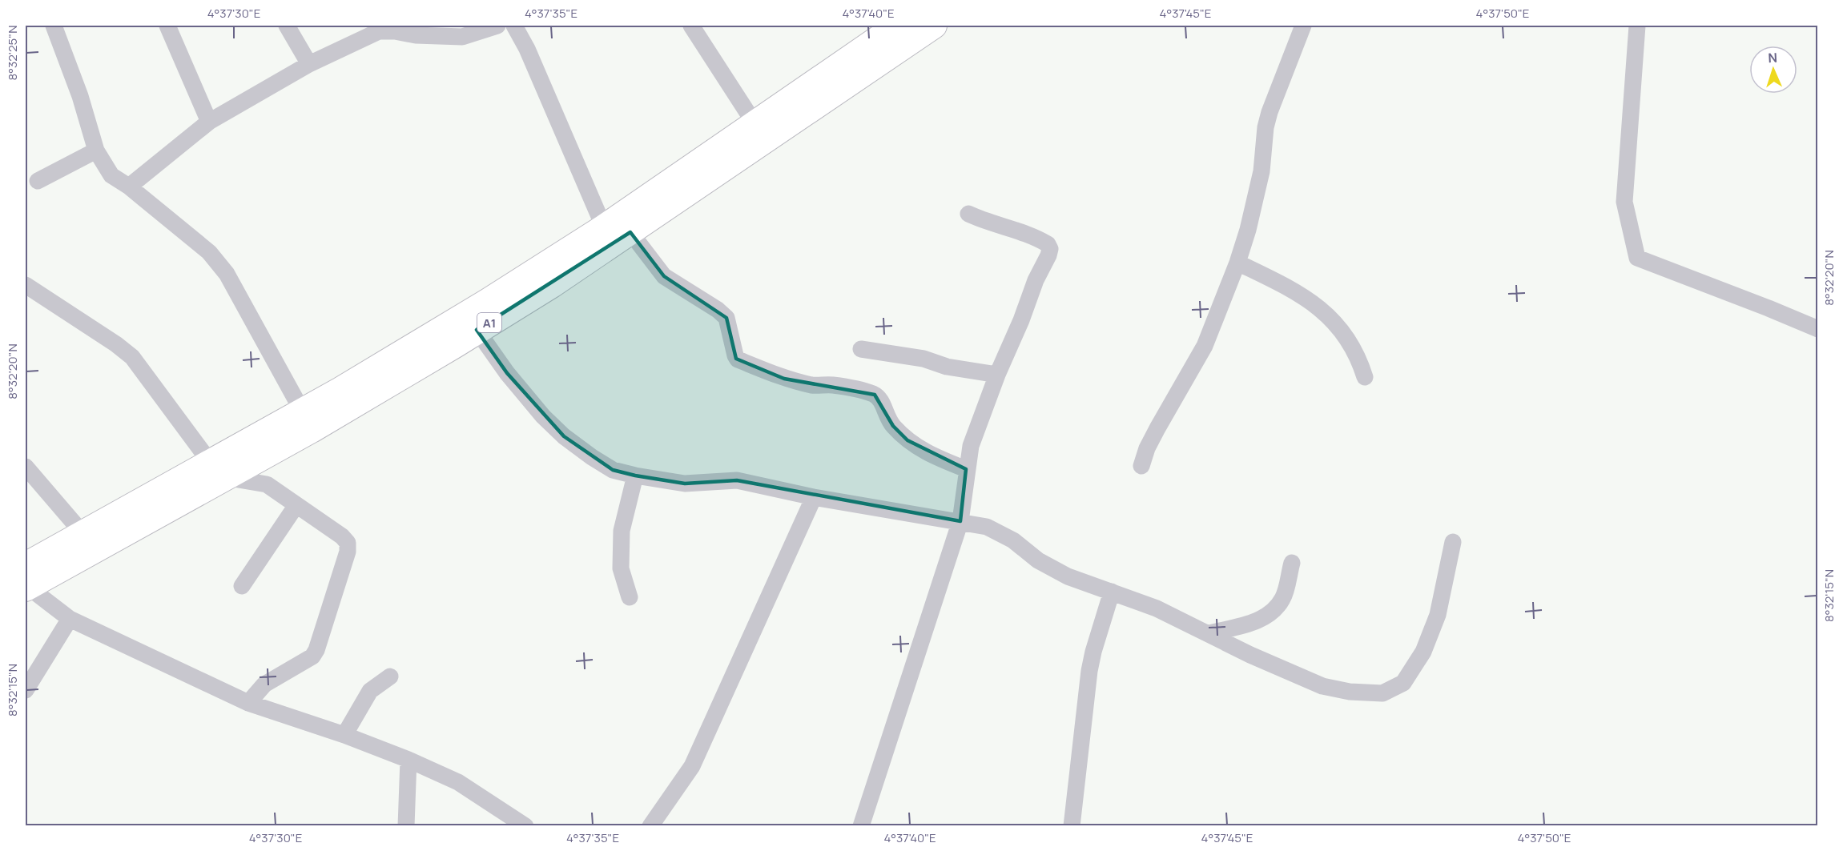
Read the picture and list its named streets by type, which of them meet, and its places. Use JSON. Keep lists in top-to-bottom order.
{
  "streets": {
    "highway": ["A1"]
  },
  "north": "top",
  "coordinates": [
    "4°37'30\"E",
    "4°37'35\"E",
    "4°37'40\"E",
    "4°37'45\"E",
    "4°37'50\"E",
    "8°32'25\"N",
    "8°32'20\"N",
    "8°32'15\"N"
  ]
}
